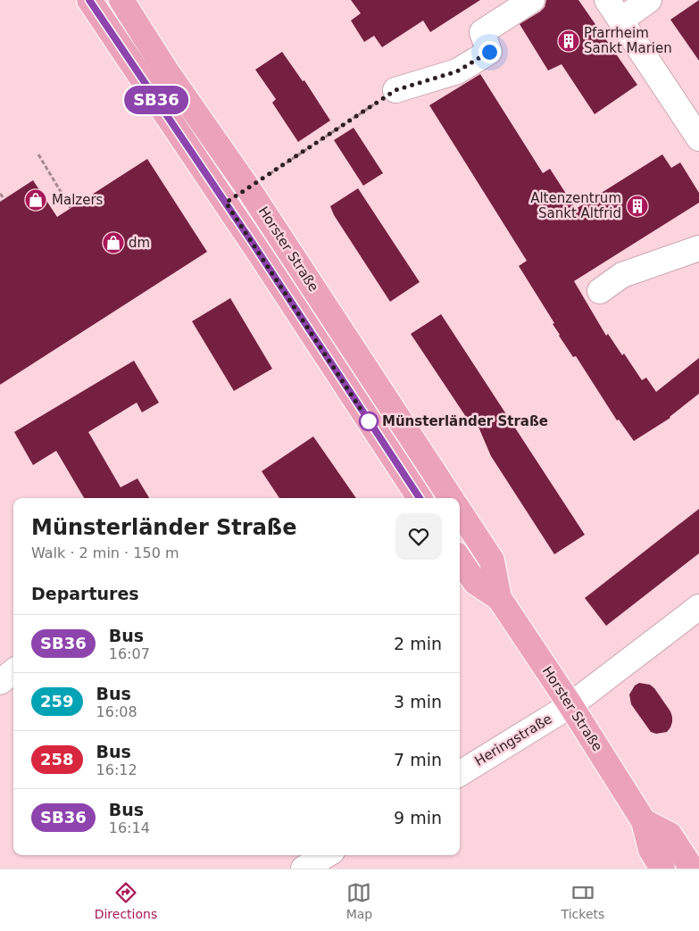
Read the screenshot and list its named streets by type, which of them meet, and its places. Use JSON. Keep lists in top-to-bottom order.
{
  "streets": {
    "main road": ["Horster Straße"],
    "street": ["Heringstraße"]
  },
  "crossings": [
    ["Horster Straße", "Heringstraße"]
  ],
  "places": {
    "building": ["Pfarrheim Sankt Marien", "Altenzentrum Sankt Altfrid"],
    "shop": ["Malzers", "dm"],
    "other": ["Münsterländer Straße"]
  },
  "lines": ["bus line SB36"],
  "page": {
    "on_map": "SB36",
    "heading": [
      ["Münsterländer Straße", "Walk · 2 min · 150 m"],
      "Departures"
    ],
    "list": [
      {
        "mark": "SB36",
        "name": "Bus",
        "note": "16:07",
        "value": "2 min"
      },
      {
        "mark": "259",
        "name": "Bus",
        "note": "16:08",
        "value": "3 min"
      },
      {
        "mark": "258",
        "name": "Bus",
        "note": "16:12",
        "value": "7 min"
      },
      {
        "mark": "SB36",
        "name": "Bus",
        "note": "16:14",
        "value": "9 min"
      }
    ],
    "tabs": ["Directions", "Map", "Tickets"]
  }
}
